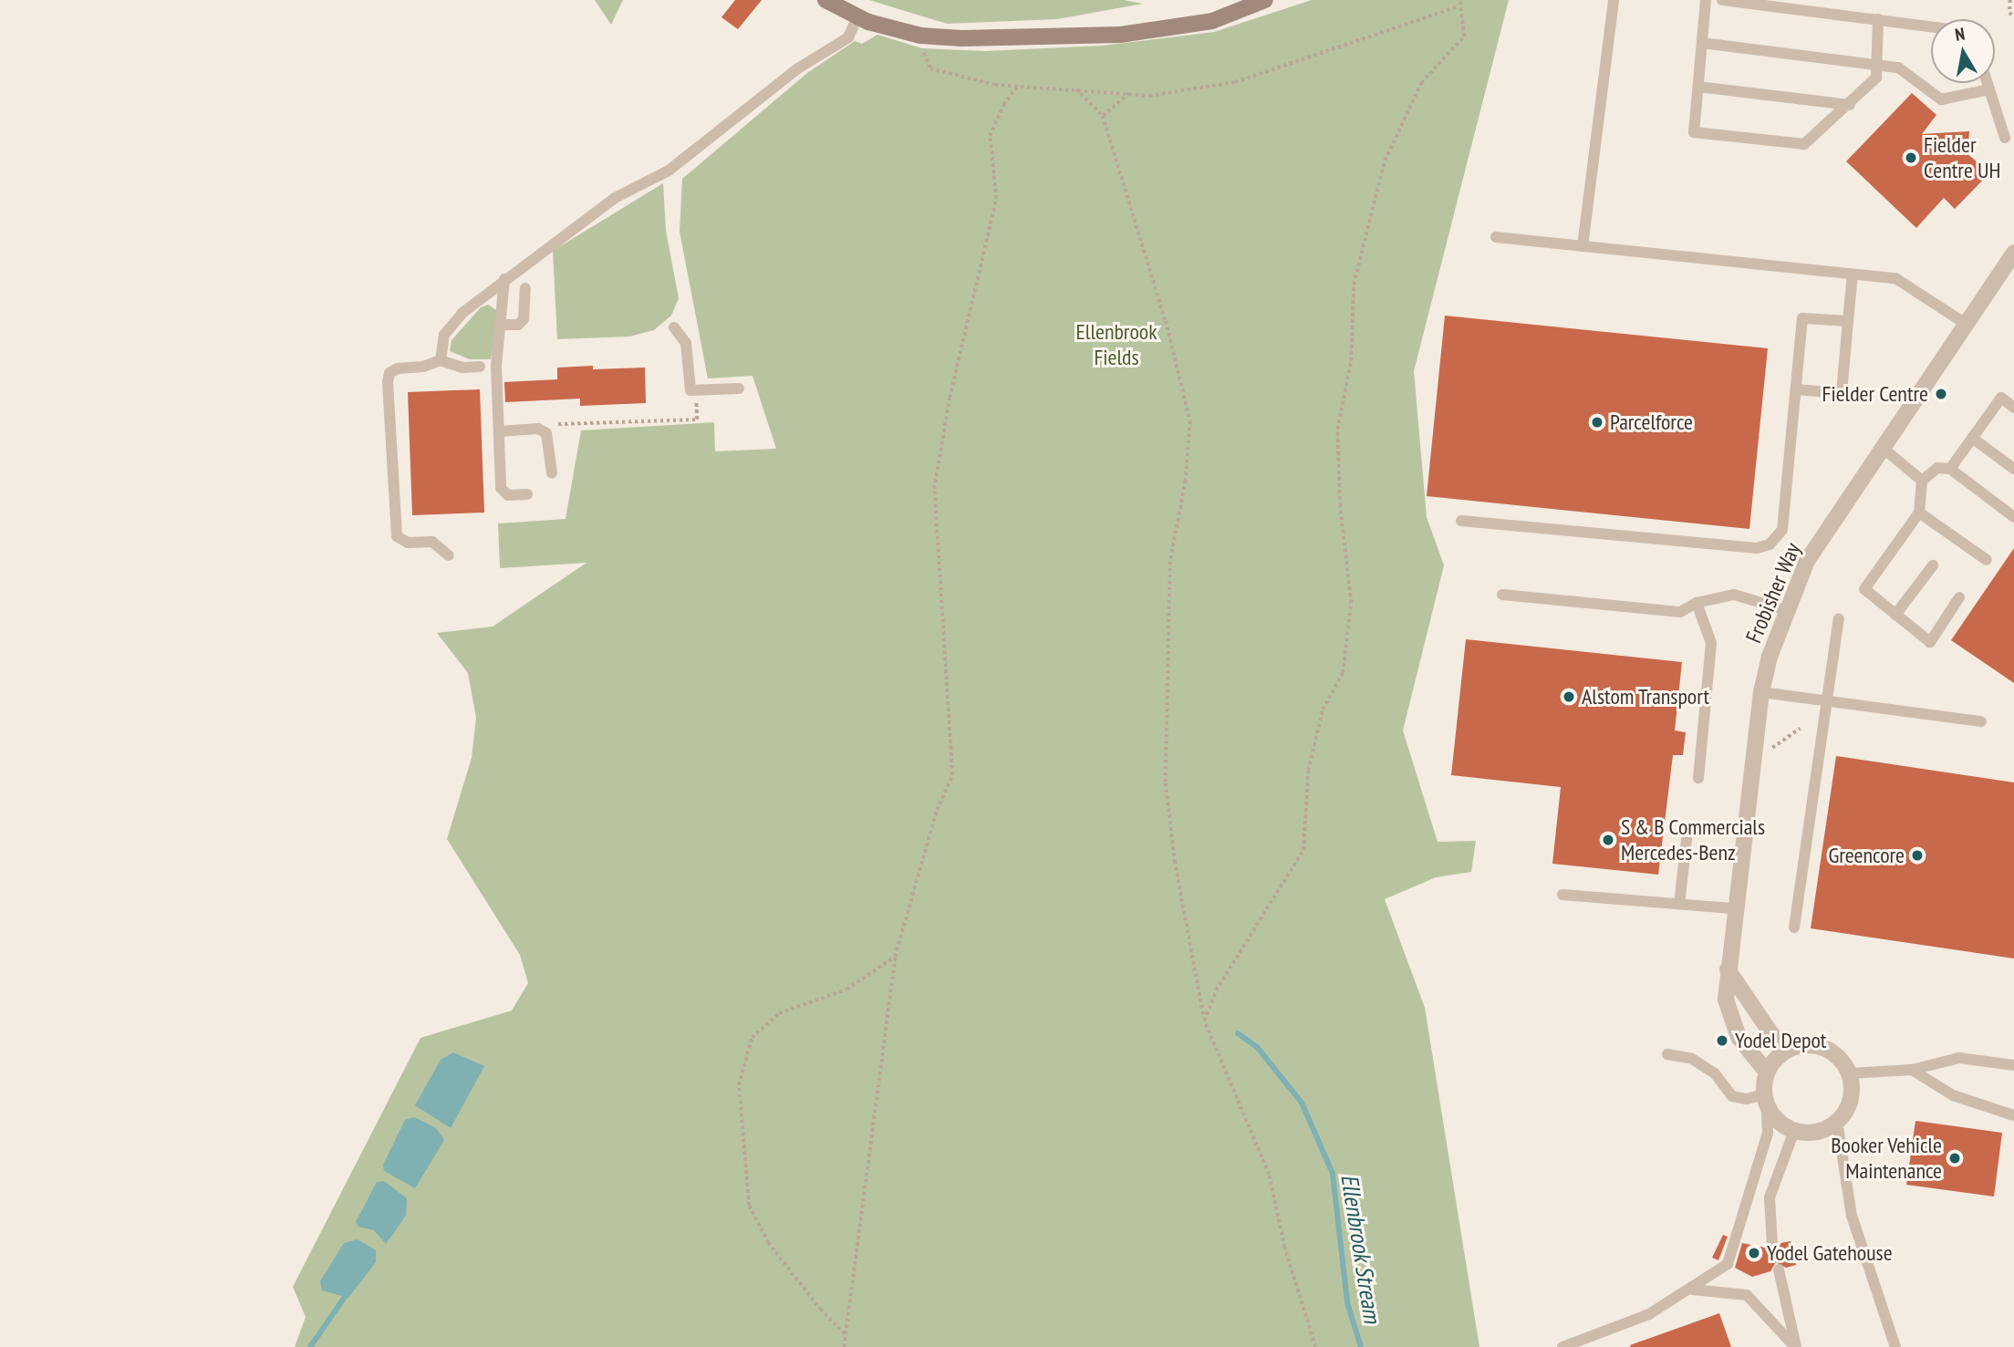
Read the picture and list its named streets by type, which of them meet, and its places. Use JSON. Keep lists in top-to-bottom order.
{
  "streets": {
    "street": ["Frobisher Way"]
  },
  "water": ["Ellenbrook Stream"],
  "parks": ["Ellenbrook Fields"],
  "places": [
    "Fielder Centre UH",
    "Fielder Centre",
    "Parcelforce",
    "Alstom Transport",
    "S & B Commercials Mercedes-Benz",
    "Greencore",
    "Yodel Depot",
    "Booker Vehicle Maintenance",
    "Yodel Gatehouse"
  ],
  "north": "top"
}
